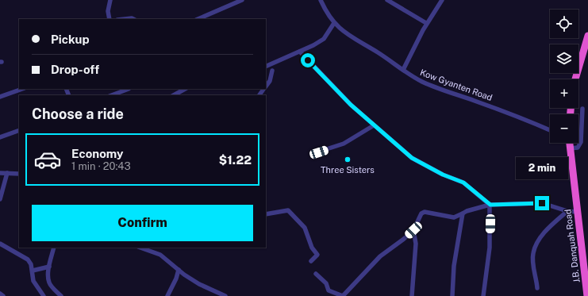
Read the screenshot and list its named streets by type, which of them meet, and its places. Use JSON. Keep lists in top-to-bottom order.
{
  "streets": {
    "highway": ["J.B. Danquah Road"],
    "street": ["Kow Gyanten Road"]
  },
  "places": ["Three Sisters"],
  "page": {
    "map_buttons": ["+", "−"],
    "banner": ["Pickup", "Drop-off"],
    "heading": "Choose a ride",
    "list": [
      {
        "name": "Economy",
        "note": "1 min · 20:43",
        "value": "$1.22"
      }
    ],
    "bubble": "2 min",
    "buttons": "Confirm"
  }
}
